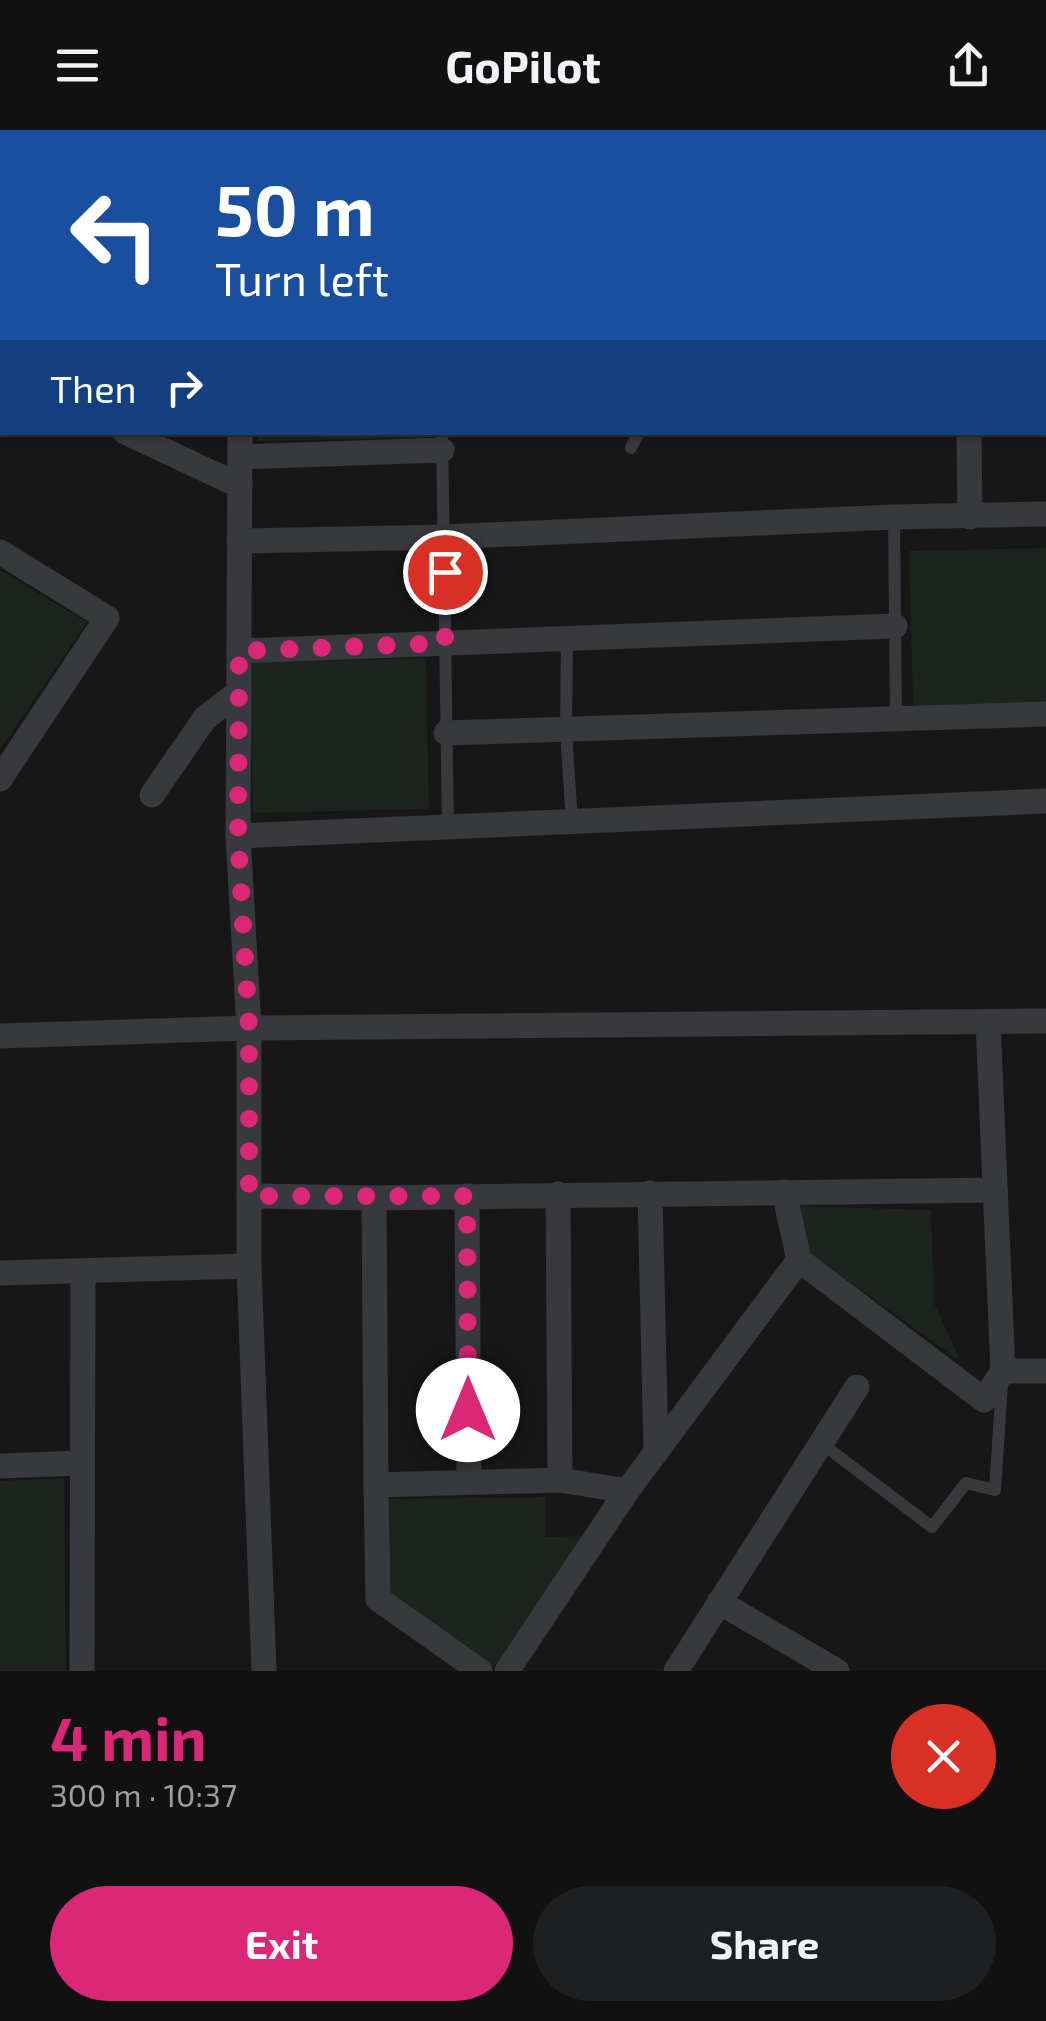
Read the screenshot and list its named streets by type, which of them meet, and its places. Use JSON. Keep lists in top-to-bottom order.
{
  "page": {
    "header": "GoPilot",
    "turn": ["50 m", "Turn left"],
    "then": "Then",
    "heading": ["4 min", "300 m · 10:37"],
    "buttons": ["Exit", "Share"]
  }
}
